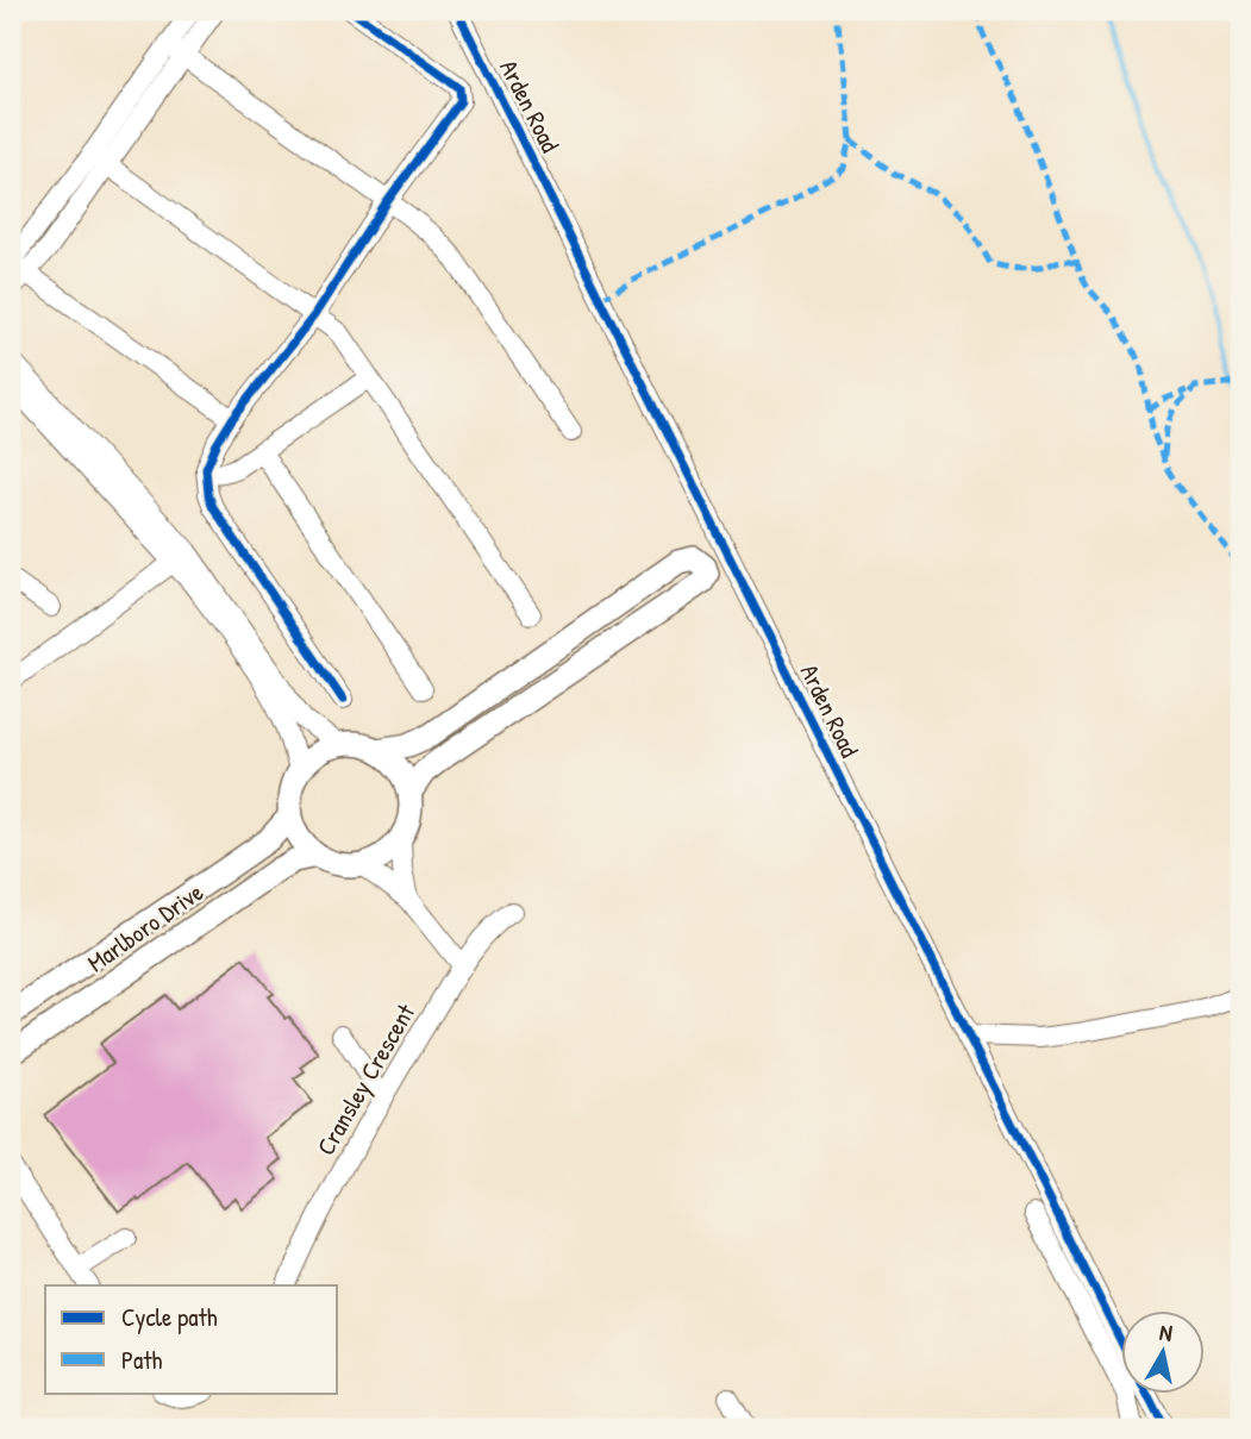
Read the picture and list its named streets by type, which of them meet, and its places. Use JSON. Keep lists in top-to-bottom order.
{
  "streets": {
    "main road": ["Marlboro Drive"],
    "street": ["Arden Road", "Cransley Crescent"]
  },
  "legend": ["Cycle path", "Path"],
  "north": "top"
}
